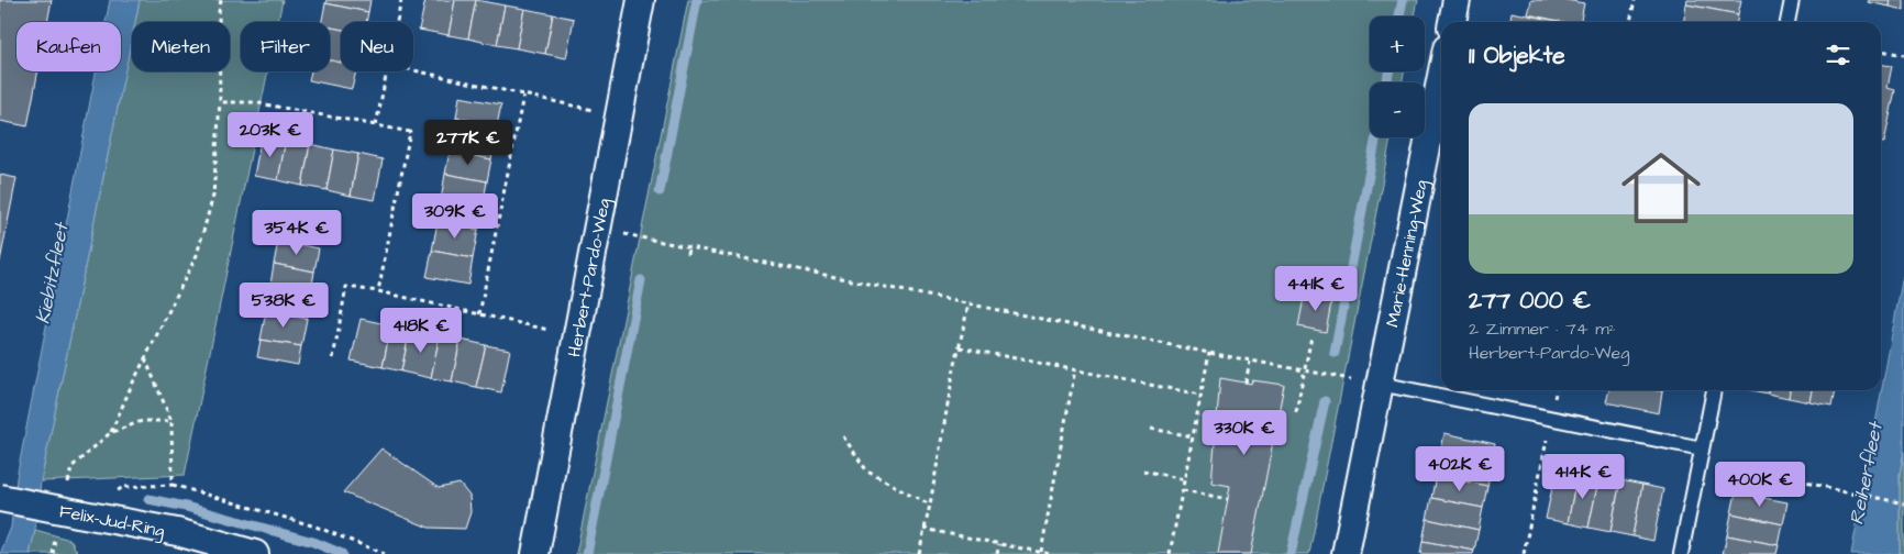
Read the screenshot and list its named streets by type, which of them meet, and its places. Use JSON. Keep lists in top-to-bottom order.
{
  "streets": {
    "street": ["Marie-Henning-Weg", "Herbert-Pardo-Weg", "Felix-Jud-Ring"]
  },
  "water": ["Kiebitzfleet", "Reiherfleet"],
  "page": {
    "map_buttons": ["+", "−"],
    "chip": [
      "Kaufen",
      "Mieten",
      "Filter",
      "Neu"
    ],
    "heading": "11 Objekte",
    "list": [
      {
        "name": "277 000 €",
        "note": "2 Zimmer · 74 m² · Herbert-Pardo-Weg"
      }
    ],
    "price": [
      "203K €",
      "277K €",
      "309K €",
      "354K €",
      "441K €",
      "538K €",
      "418K €",
      "330K €",
      "402K €",
      "414K €",
      "400K €"
    ]
  }
}
